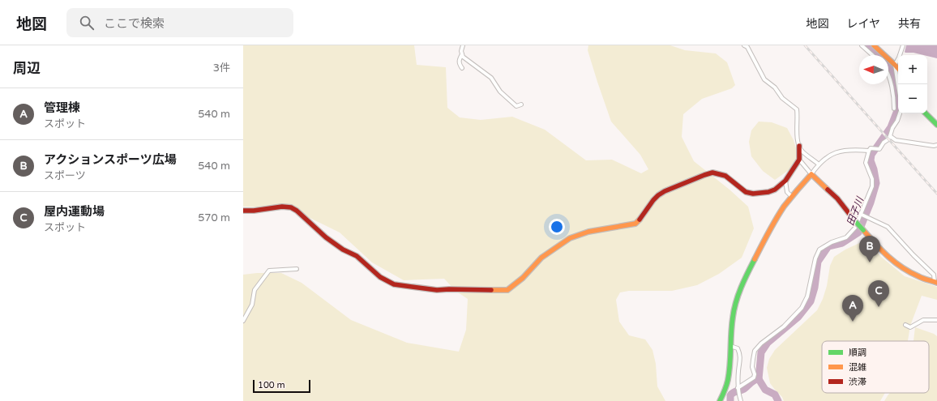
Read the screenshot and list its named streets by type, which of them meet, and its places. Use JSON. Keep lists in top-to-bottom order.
{
  "water": ["田子川"],
  "legend": ["順調", "混雑", "渋滞"],
  "scale_bar": "100 m",
  "north": "left",
  "page": {
    "header": "地図",
    "search": "ここで検索",
    "nav": ["地図", "レイヤ", "共有"],
    "heading": ["周辺", "3件"],
    "map_buttons": ["+", "−"],
    "list": [
      {
        "mark": "A",
        "name": "管理棟",
        "note": "スポット",
        "value": "540 m"
      },
      {
        "mark": "B",
        "name": "アクションスポーツ広場",
        "note": "スポーツ",
        "value": "540 m"
      },
      {
        "mark": "C",
        "name": "屋内運動場",
        "note": "スポット",
        "value": "570 m"
      }
    ],
    "pins": ["B", "C", "A"],
    "scale": "100 m"
  }
}
